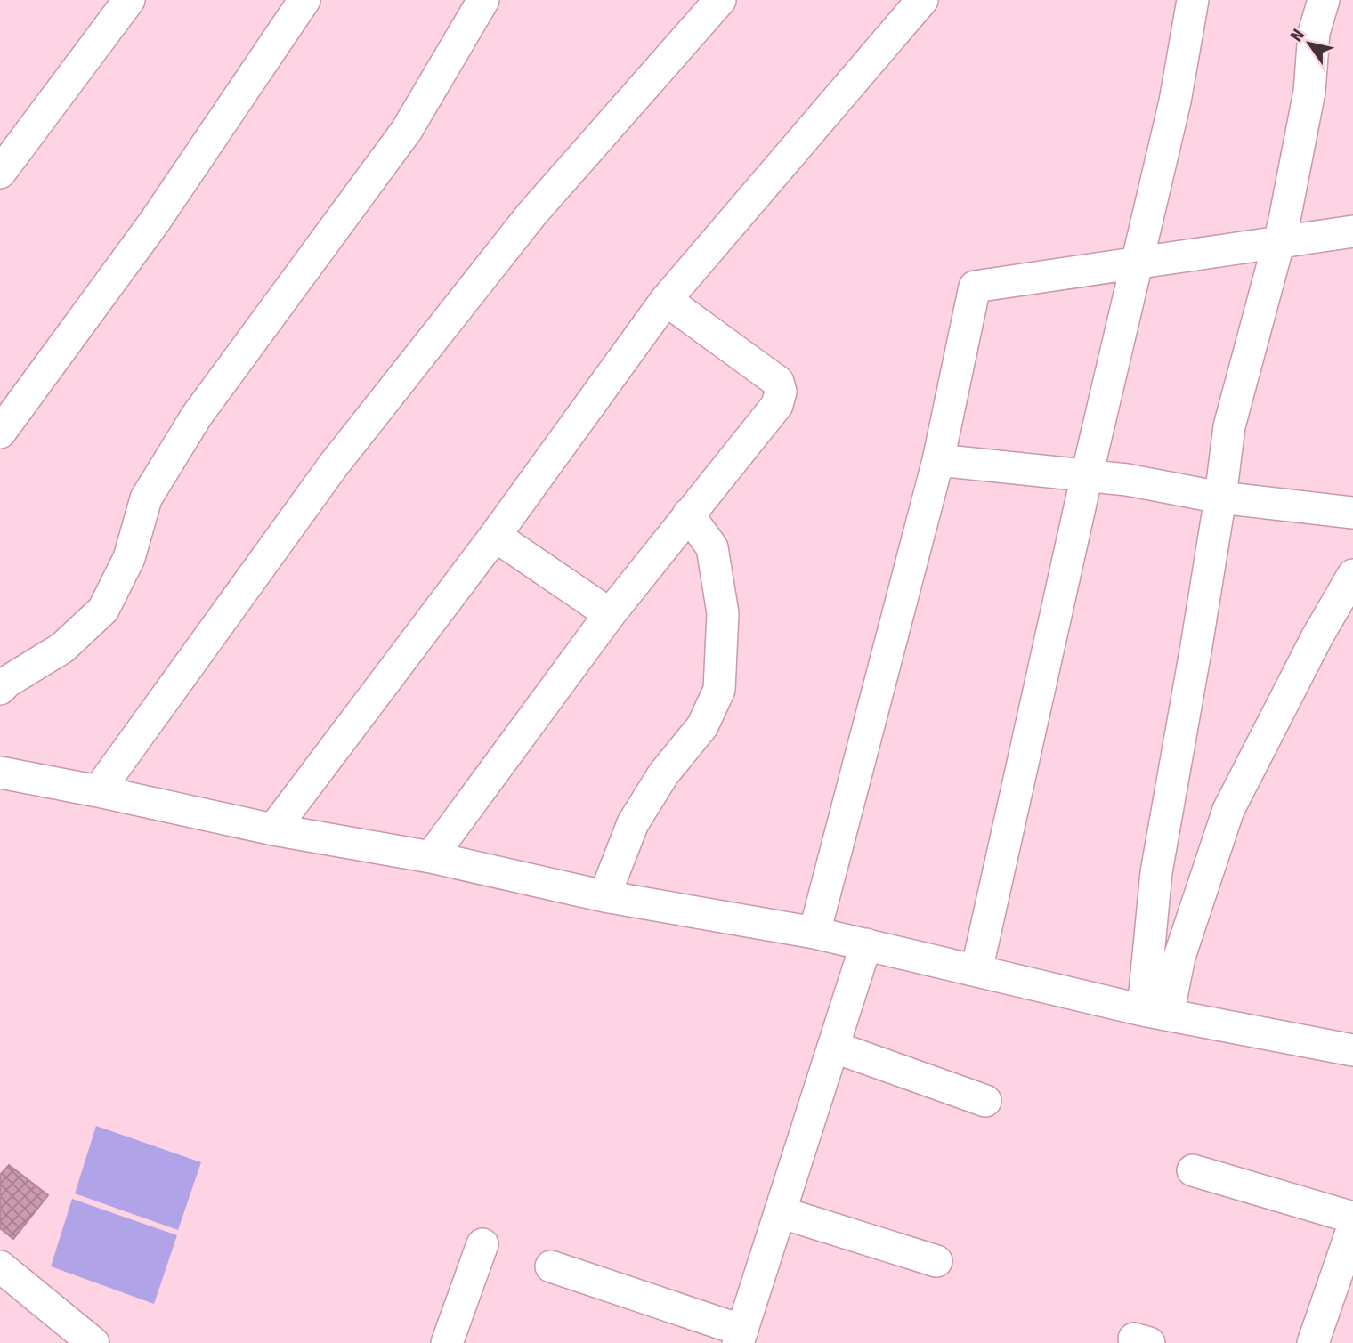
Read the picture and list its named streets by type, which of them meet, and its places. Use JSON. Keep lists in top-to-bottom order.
{
  "north": "top left"
}
